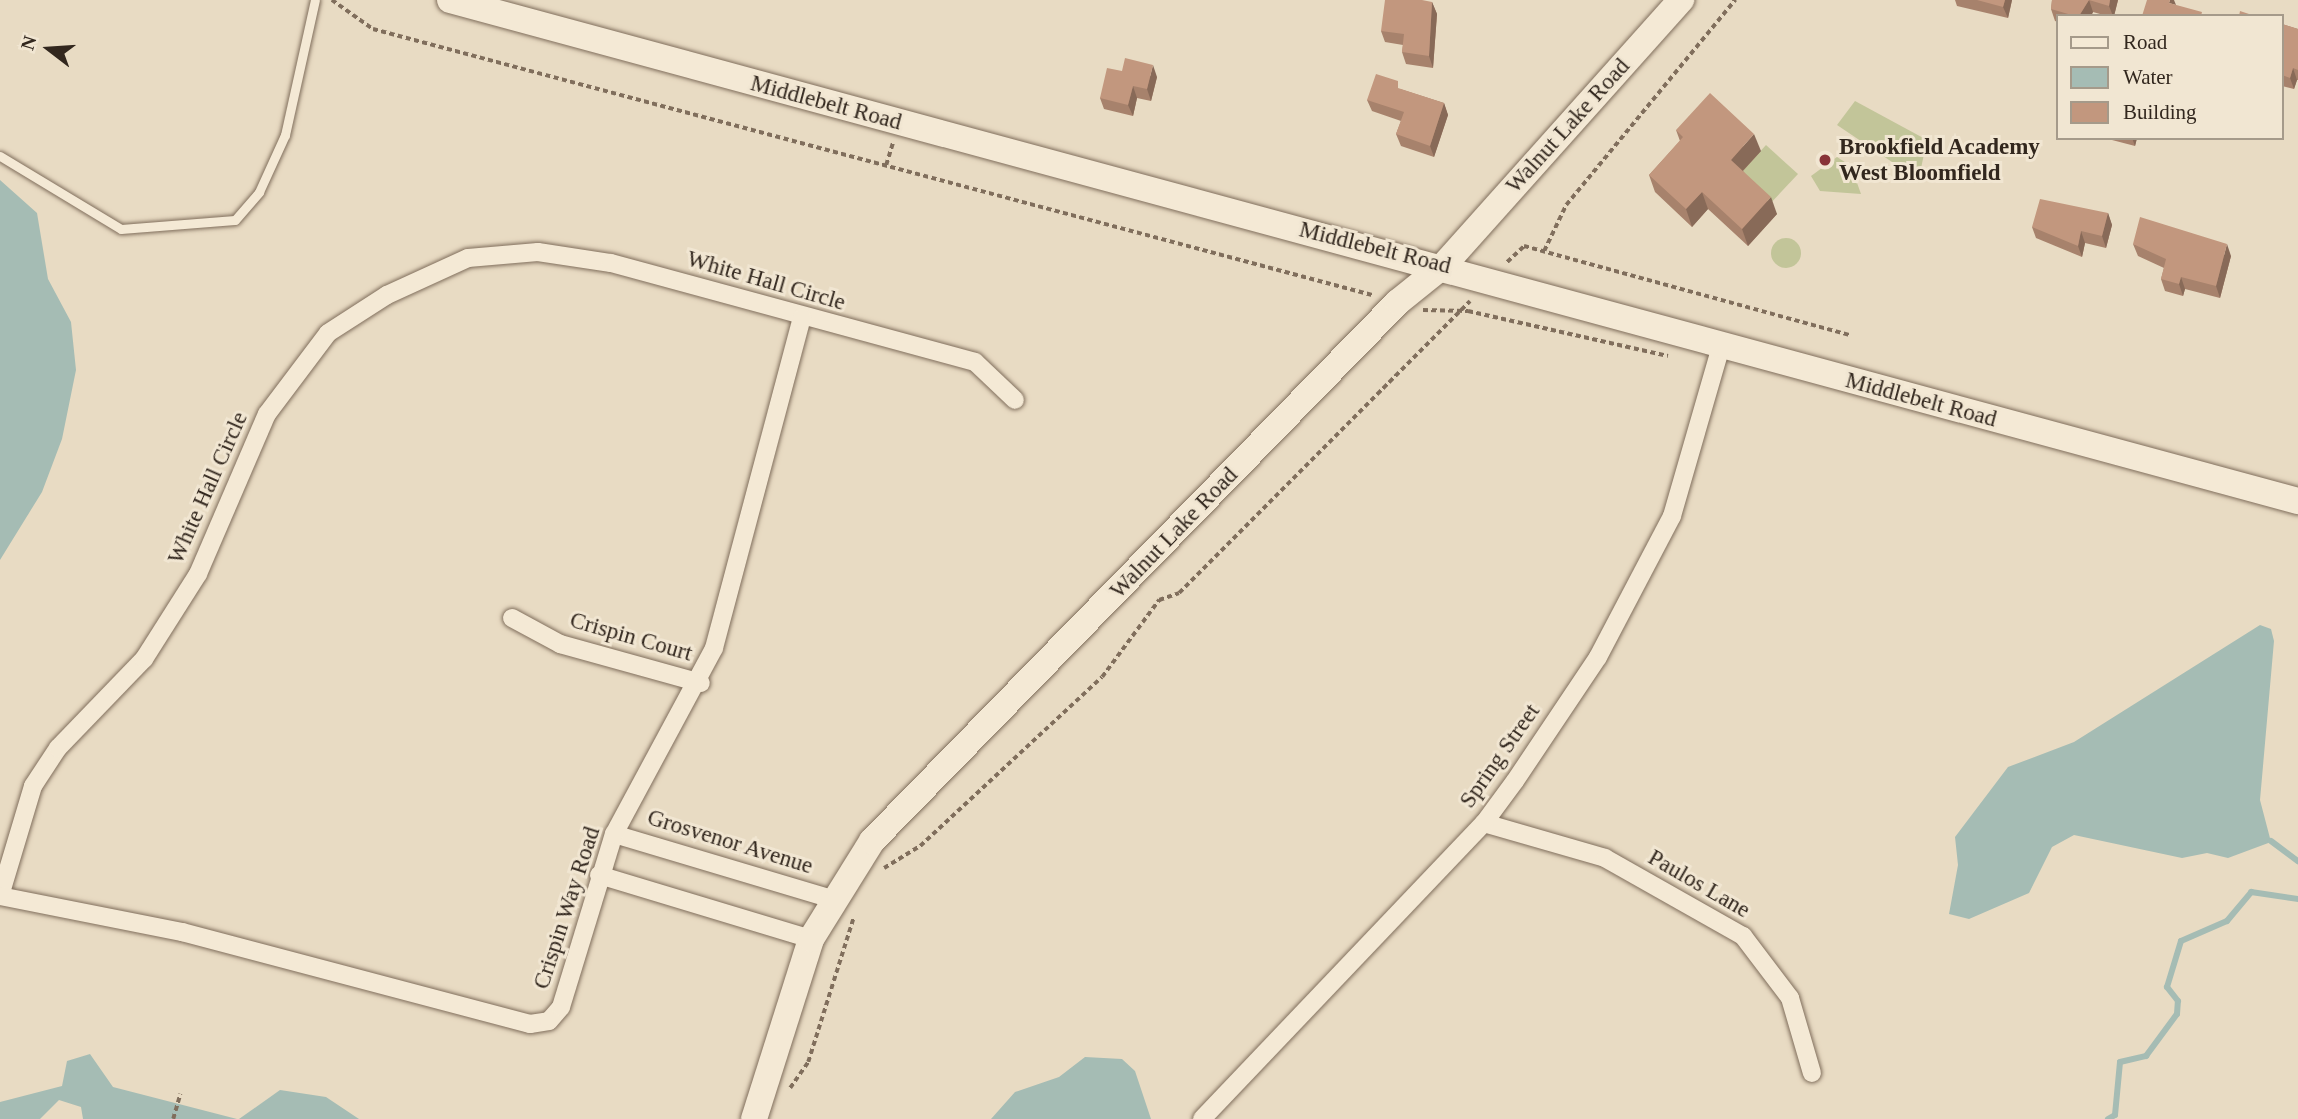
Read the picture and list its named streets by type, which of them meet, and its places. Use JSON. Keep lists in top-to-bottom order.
{
  "streets": {
    "street": [
      "Middlebelt Road",
      "Walnut Lake Road",
      "White Hall Circle",
      "Crispin Court",
      "Spring Street",
      "Grosvenor Avenue",
      "Paulos Lane",
      "Crispin Way Road"
    ]
  },
  "crossings": [
    ["Middlebelt Road", "Walnut Lake Road"],
    ["Middlebelt Road", "Spring Street"],
    ["Walnut Lake Road", "Grosvenor Avenue"],
    ["White Hall Circle", "Crispin Way Road"],
    ["Crispin Court", "Crispin Way Road"],
    ["Spring Street", "Paulos Lane"],
    ["Grosvenor Avenue", "Crispin Way Road"]
  ],
  "places": ["Brookfield Academy West Bloomfield"],
  "legend": ["Road", "Water", "Building"],
  "north": "left"
}
